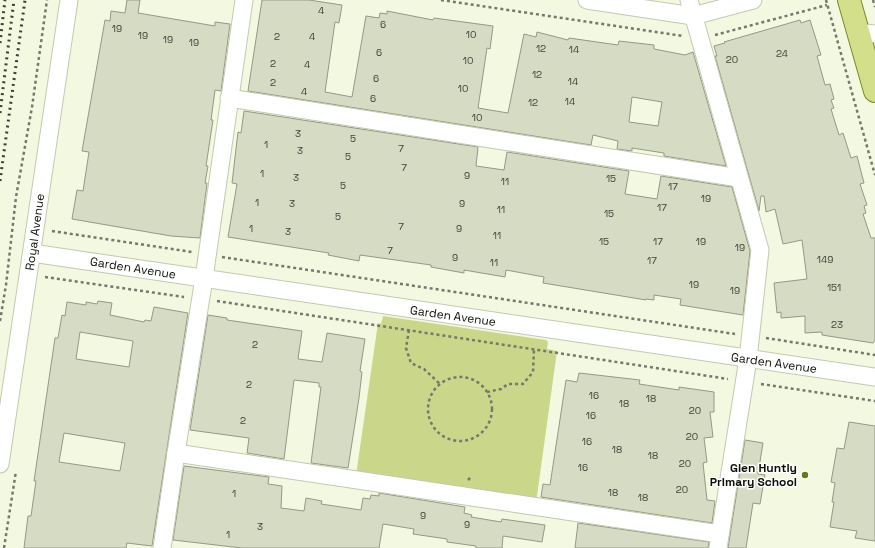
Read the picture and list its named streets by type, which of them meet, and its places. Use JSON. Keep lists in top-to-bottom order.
{
  "streets": {
    "street": ["Royal Avenue", "Garden Avenue"]
  },
  "crossings": [
    ["Royal Avenue", "Garden Avenue"]
  ],
  "places": ["Glen Huntly Primary School"],
  "house_numbers": [
    "4",
    "6",
    "19",
    "10",
    "19",
    "2",
    "4",
    "19",
    "19",
    "12",
    "14",
    "6",
    "24",
    "20",
    "10",
    "2",
    "4",
    "12",
    "6",
    "14",
    "2",
    "10",
    "4",
    "6",
    "14",
    "12",
    "10",
    "3",
    "5",
    "1",
    "7",
    "3",
    "5",
    "7",
    "1",
    "9",
    "3",
    "15",
    "11",
    "5",
    "17",
    "19",
    "1",
    "3",
    "9",
    "17",
    "11",
    "15",
    "5",
    "7",
    "1",
    "9",
    "3",
    "11",
    "15",
    "17",
    "19",
    "19",
    "7",
    "9",
    "149",
    "17",
    "11",
    "19",
    "151",
    "19",
    "23",
    "2",
    "2",
    "16",
    "18",
    "18",
    "20",
    "16",
    "2",
    "20",
    "16",
    "18",
    "18",
    "20",
    "16",
    "20",
    "18",
    "1",
    "18",
    "9",
    "9",
    "3",
    "1"
  ]
}
